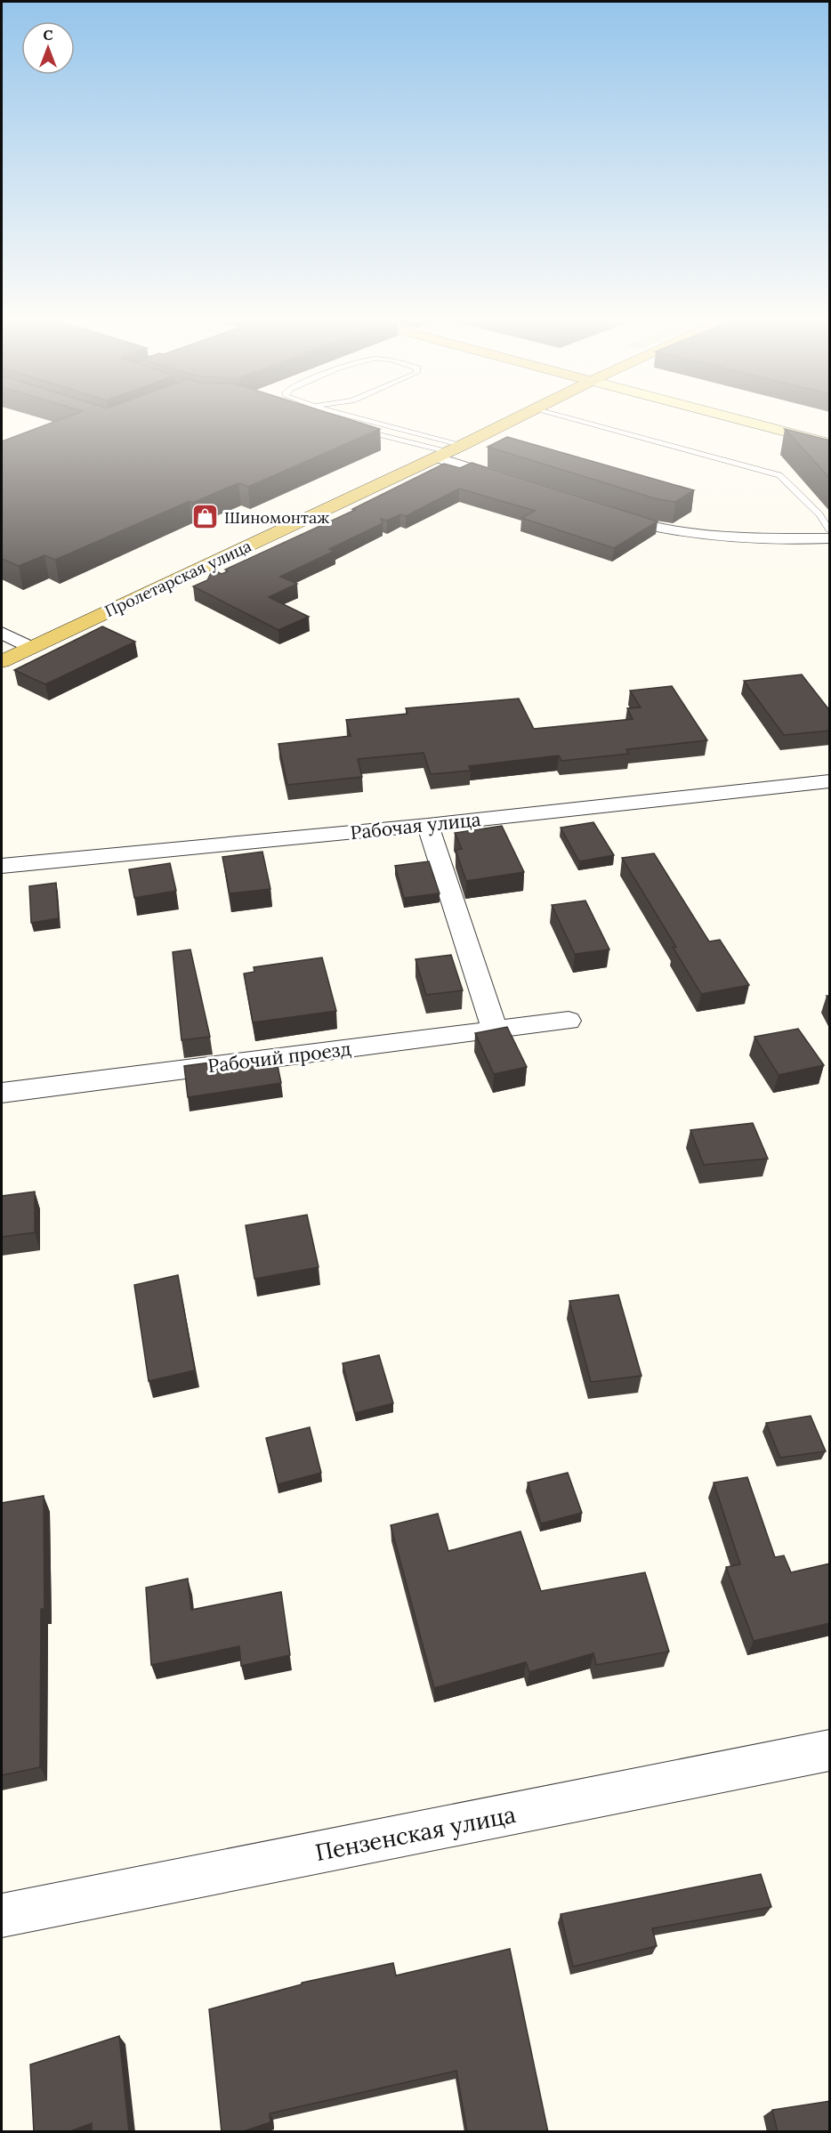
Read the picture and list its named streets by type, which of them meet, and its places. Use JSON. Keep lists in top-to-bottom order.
{
  "streets": {
    "main road": ["Пролетарская улица"],
    "street": ["Рабочая улица", "Рабочий проезд", "Пензенская улица"]
  },
  "places": {
    "shop": ["Шиномонтаж"]
  },
  "north": "top"
}
